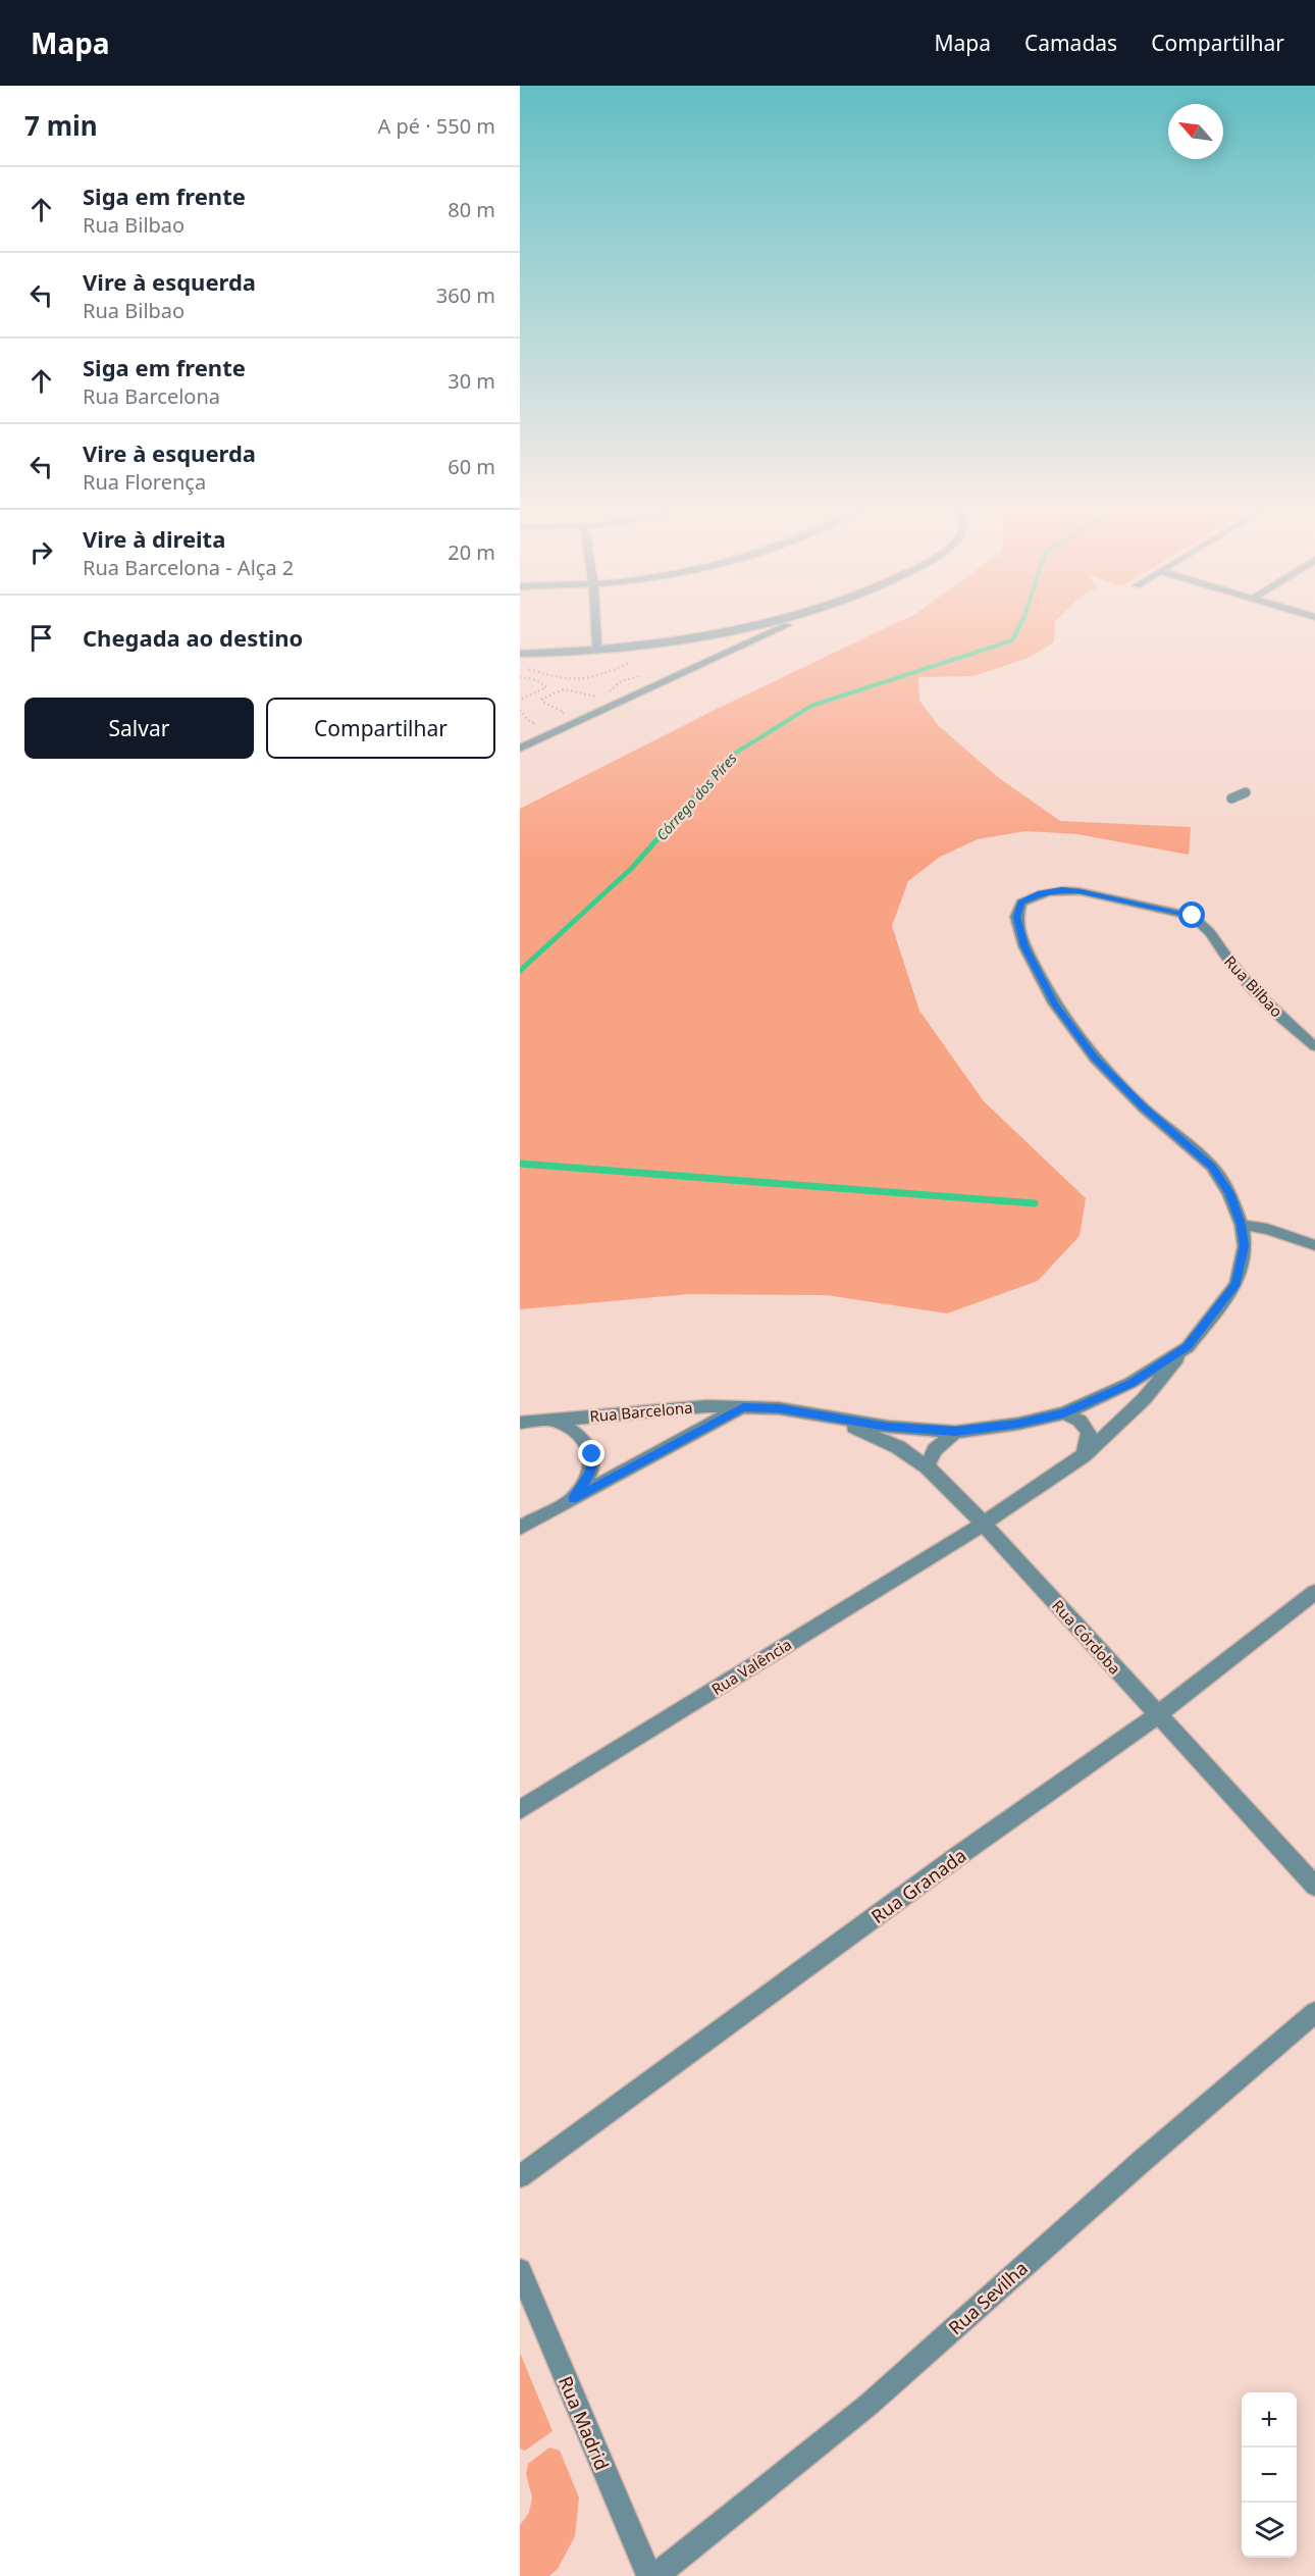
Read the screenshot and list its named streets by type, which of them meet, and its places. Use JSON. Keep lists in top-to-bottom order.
{
  "streets": {
    "street": [
      "Rua Bilbao",
      "Rua Barcelona",
      "Rua Córdoba",
      "Rua Valência",
      "Rua Granada",
      "Rua Sevilha",
      "Rua Madrid"
    ]
  },
  "crossings": [
    ["Rua Bilbao", "Rua Barcelona"],
    ["Rua Bilbao", "Rua Córdoba"],
    ["Rua Bilbao", "Rua Valência"],
    ["Rua Barcelona", "Rua Córdoba"],
    ["Rua Córdoba", "Rua Valência"],
    ["Rua Córdoba", "Rua Granada"]
  ],
  "water": ["Córrego dos Píres"],
  "north": "top left",
  "page": {
    "header": "Mapa",
    "nav": ["Mapa", "Camadas", "Compartilhar"],
    "heading": ["7 min", "A pé · 550 m"],
    "list": [
      ["Siga em frente", "Rua Bilbao", "80 m"],
      ["Vire à esquerda", "Rua Bilbao", "360 m"],
      ["Siga em frente", "Rua Barcelona", "30 m"],
      ["Vire à esquerda", "Rua Florença", "60 m"],
      ["Vire à direita", "Rua Barcelona - Alça 2", "20 m"],
      "Chegada ao destino"
    ],
    "buttons": ["Salvar", "Compartilhar"],
    "map_buttons": ["+", "−"]
  }
}
